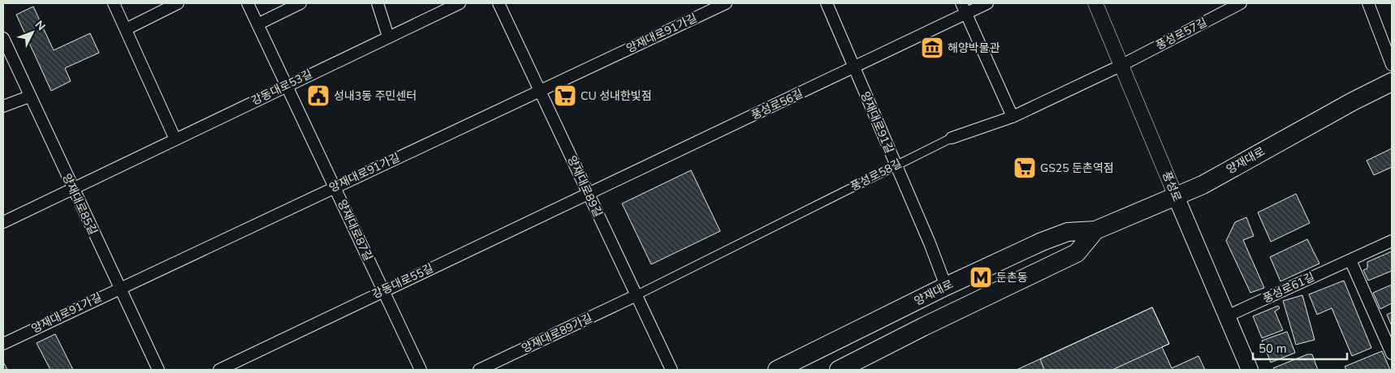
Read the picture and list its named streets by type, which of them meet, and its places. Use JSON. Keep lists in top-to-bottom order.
{
  "streets": {
    "main road": ["양재대로", "풍성로"],
    "street": [
      "양재대로91가길",
      "풍성로57길",
      "강동대로53길",
      "풍성로56길",
      "양재대로91길",
      "풍성로58길",
      "양재대로89길",
      "양재대로85길",
      "양재대로87길",
      "강동대로55길",
      "풍성로61길",
      "양재대로89가길"
    ]
  },
  "crossings": [
    ["양재대로91가길", "양재대로89길"],
    ["양재대로91가길", "양재대로85길"],
    ["양재대로91가길", "양재대로87길"],
    ["풍성로57길", "풍성로58길"],
    ["풍성로57길", "풍성로"],
    ["강동대로53길", "양재대로85길"],
    ["강동대로53길", "양재대로87길"],
    ["풍성로56길", "양재대로91길"],
    ["풍성로56길", "양재대로89길"],
    ["풍성로56길", "강동대로55길"],
    ["양재대로91길", "양재대로"],
    ["양재대로91길", "풍성로58길"],
    ["양재대로", "풍성로"],
    ["풍성로58길", "양재대로89길"],
    ["풍성로58길", "풍성로"],
    ["풍성로58길", "양재대로89가길"],
    ["양재대로89길", "강동대로55길"],
    ["양재대로89길", "양재대로89가길"],
    ["풍성로", "풍성로61길"],
    ["양재대로87길", "강동대로55길"]
  ],
  "places": {
    "museum": ["해양박물관"],
    "public building": ["성내3동 주민센터"],
    "supermarket": ["CU 성내한빛점", "GS25 둔촌역점"],
    "metro station": ["둔촌동"]
  },
  "scale_bar": "50 m",
  "north": "top right"
}
